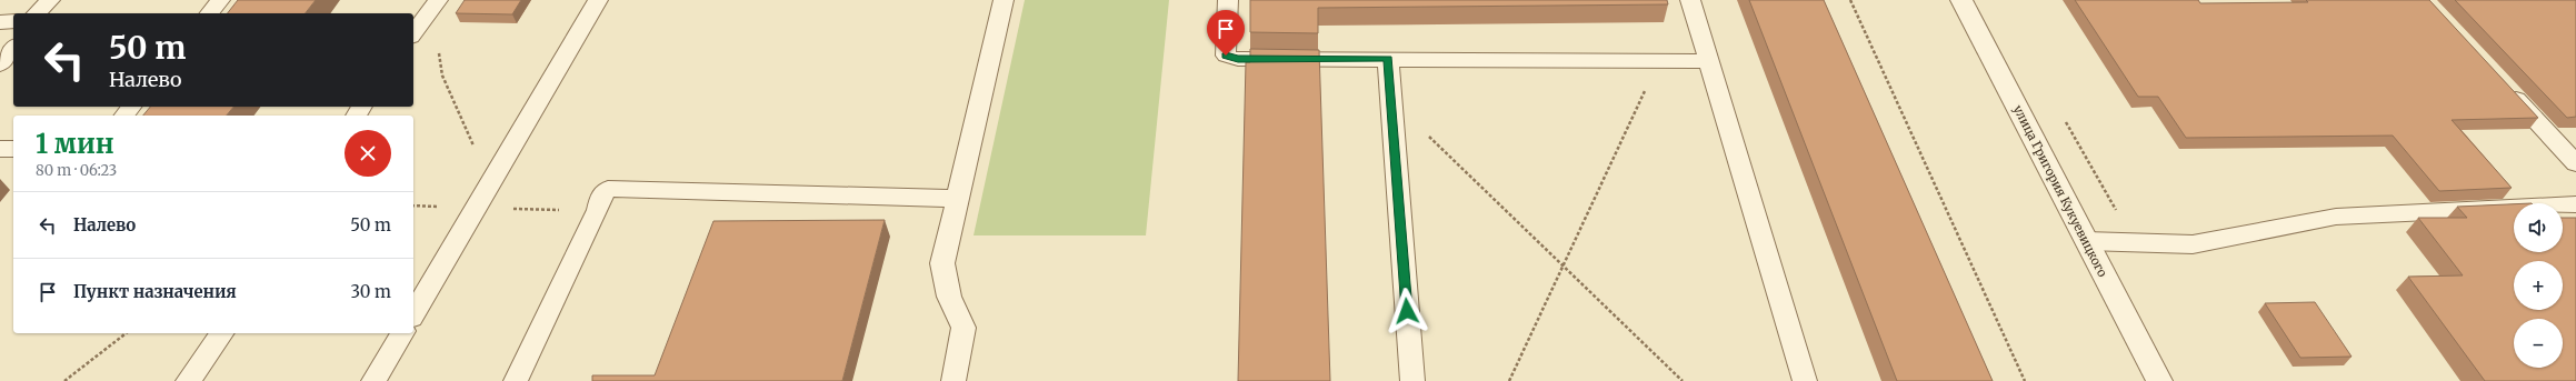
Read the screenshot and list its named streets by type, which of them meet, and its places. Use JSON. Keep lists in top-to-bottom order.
{
  "streets": {
    "street": ["улица Григория Кукуевицкого"]
  },
  "page": {
    "turn": ["50 m", "Налево"],
    "heading": ["1 мин", "80 m · 06:23"],
    "list": [
      {
        "name": "Налево",
        "value": "50 m"
      },
      {
        "name": "Пункт назначения",
        "value": "30 m"
      }
    ],
    "map_buttons": ["+", "−"]
  }
}
